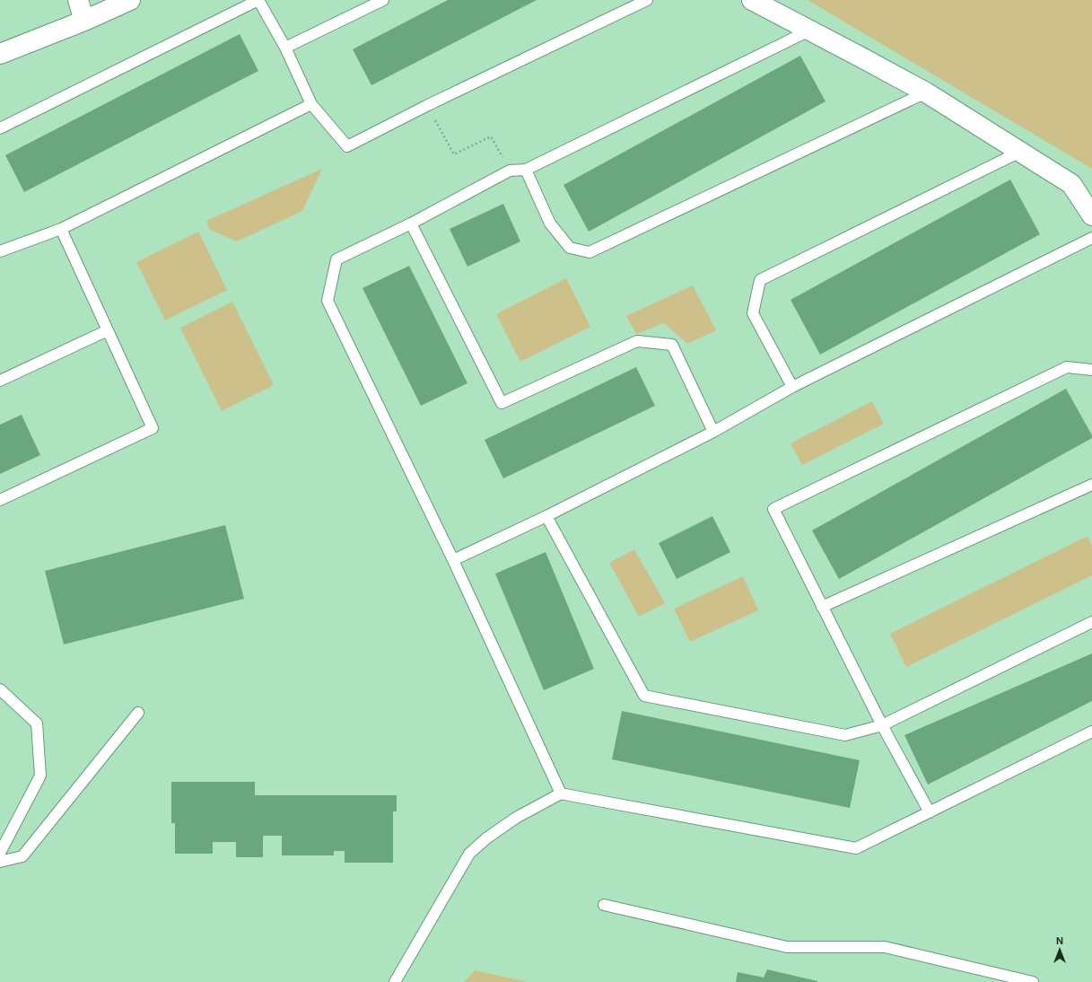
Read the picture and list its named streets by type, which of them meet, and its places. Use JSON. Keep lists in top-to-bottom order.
{
  "north": "top"
}
